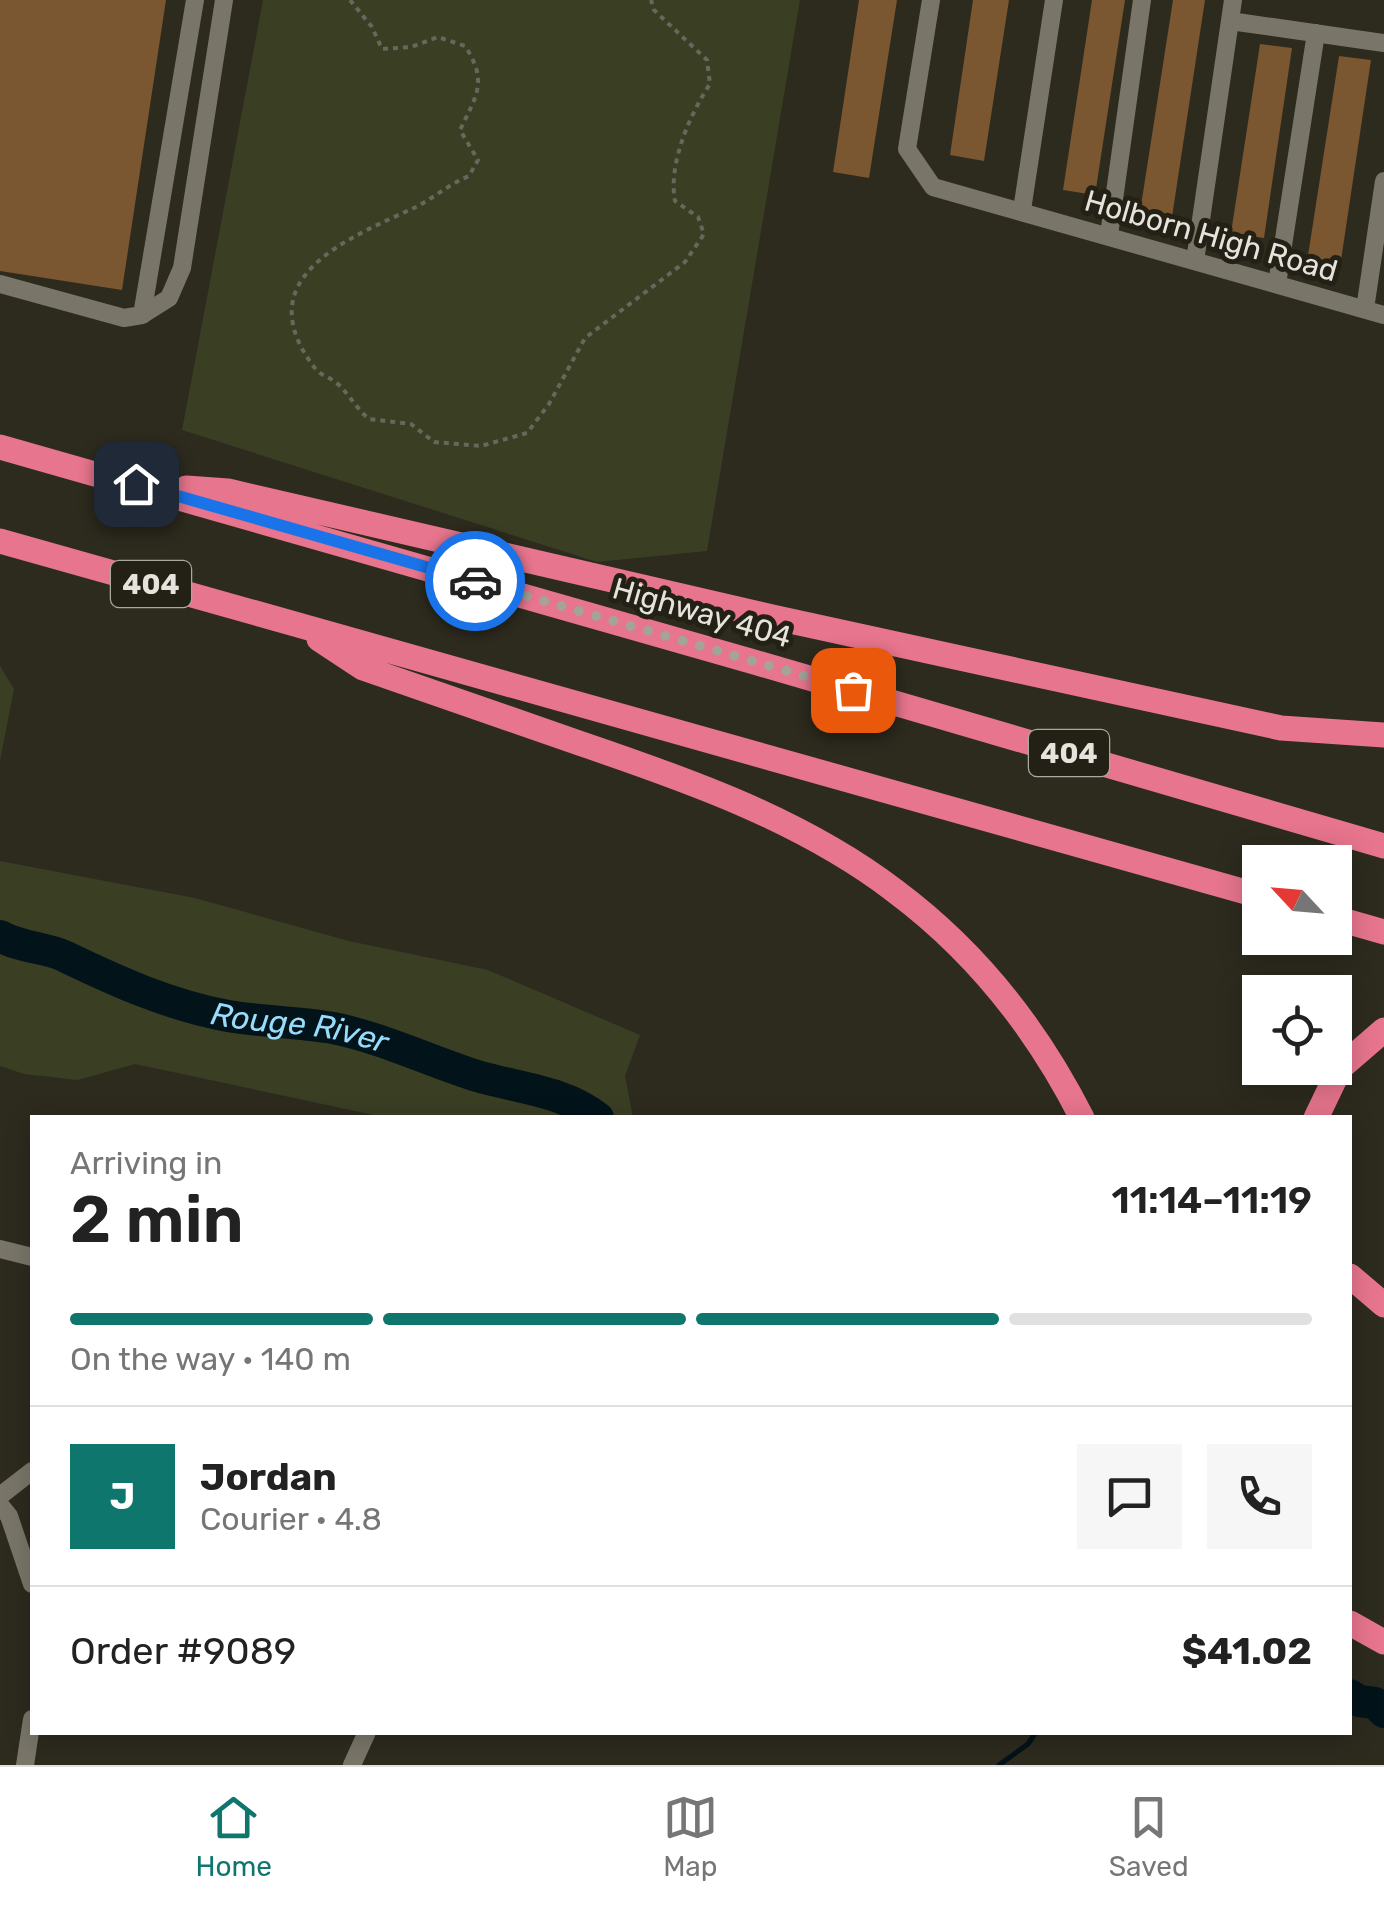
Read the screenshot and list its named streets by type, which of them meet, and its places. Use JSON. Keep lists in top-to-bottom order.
{
  "streets": {
    "highway": ["404", "Highway 404"],
    "street": ["Holborn High Road"]
  },
  "water": ["Rouge River"],
  "north": "top left",
  "page": {
    "heading": ["2 min", "Arriving in", "11:14–11:19"],
    "panel": [
      "Jordan",
      "Courier · 4.8",
      "Order #9089",
      "$41.02"
    ],
    "bar": "On the way · 140 m",
    "round": "J",
    "tabs": ["Home", "Map", "Saved"]
  }
}
